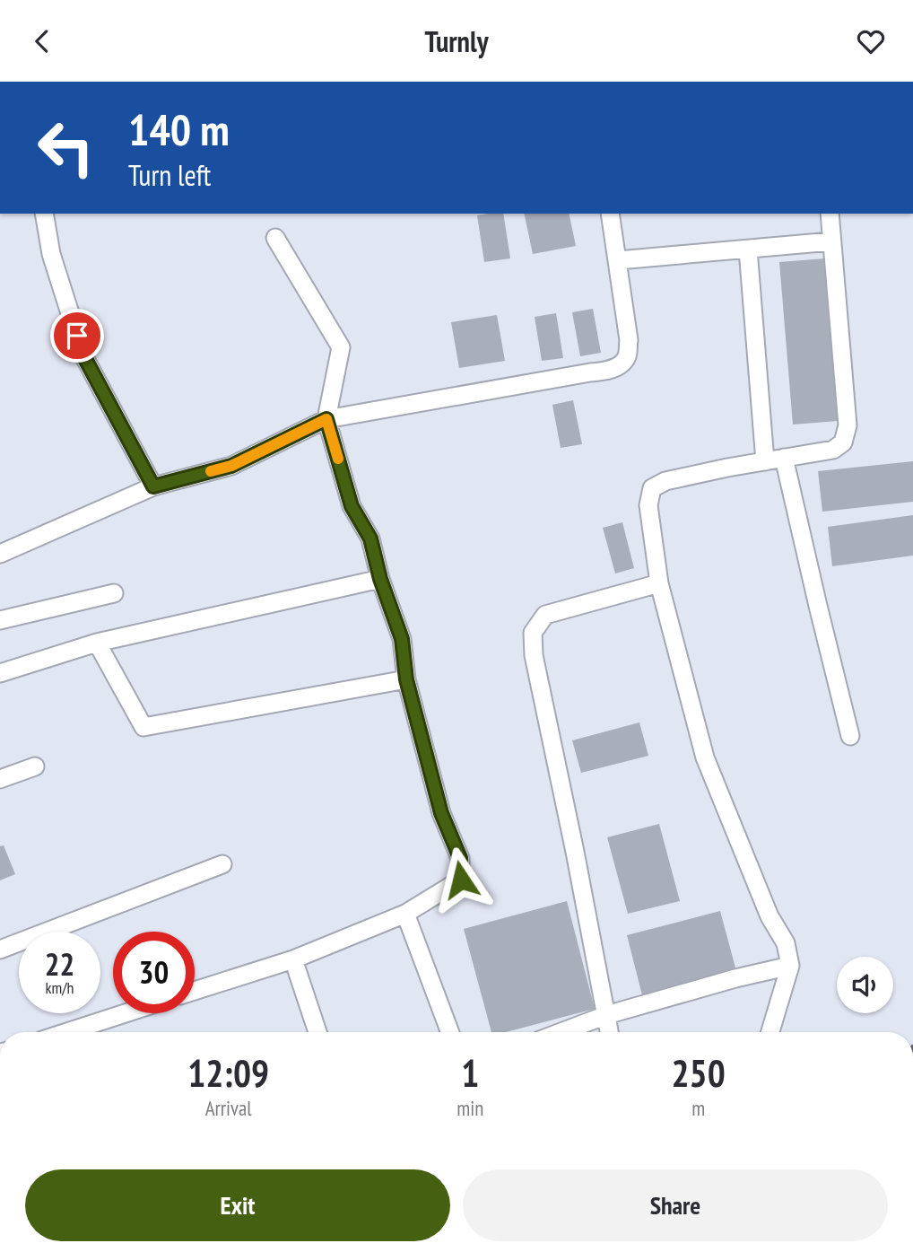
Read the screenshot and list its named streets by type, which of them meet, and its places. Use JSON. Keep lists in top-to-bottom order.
{
  "page": {
    "header": "Turnly",
    "turn": ["140 m", "Turn left"],
    "speed": "22 km/h",
    "limit": "30",
    "eta": [
      "12:09",
      "Arrival",
      "1",
      "min",
      "250",
      "m"
    ],
    "buttons": ["Exit", "Share"]
  }
}
